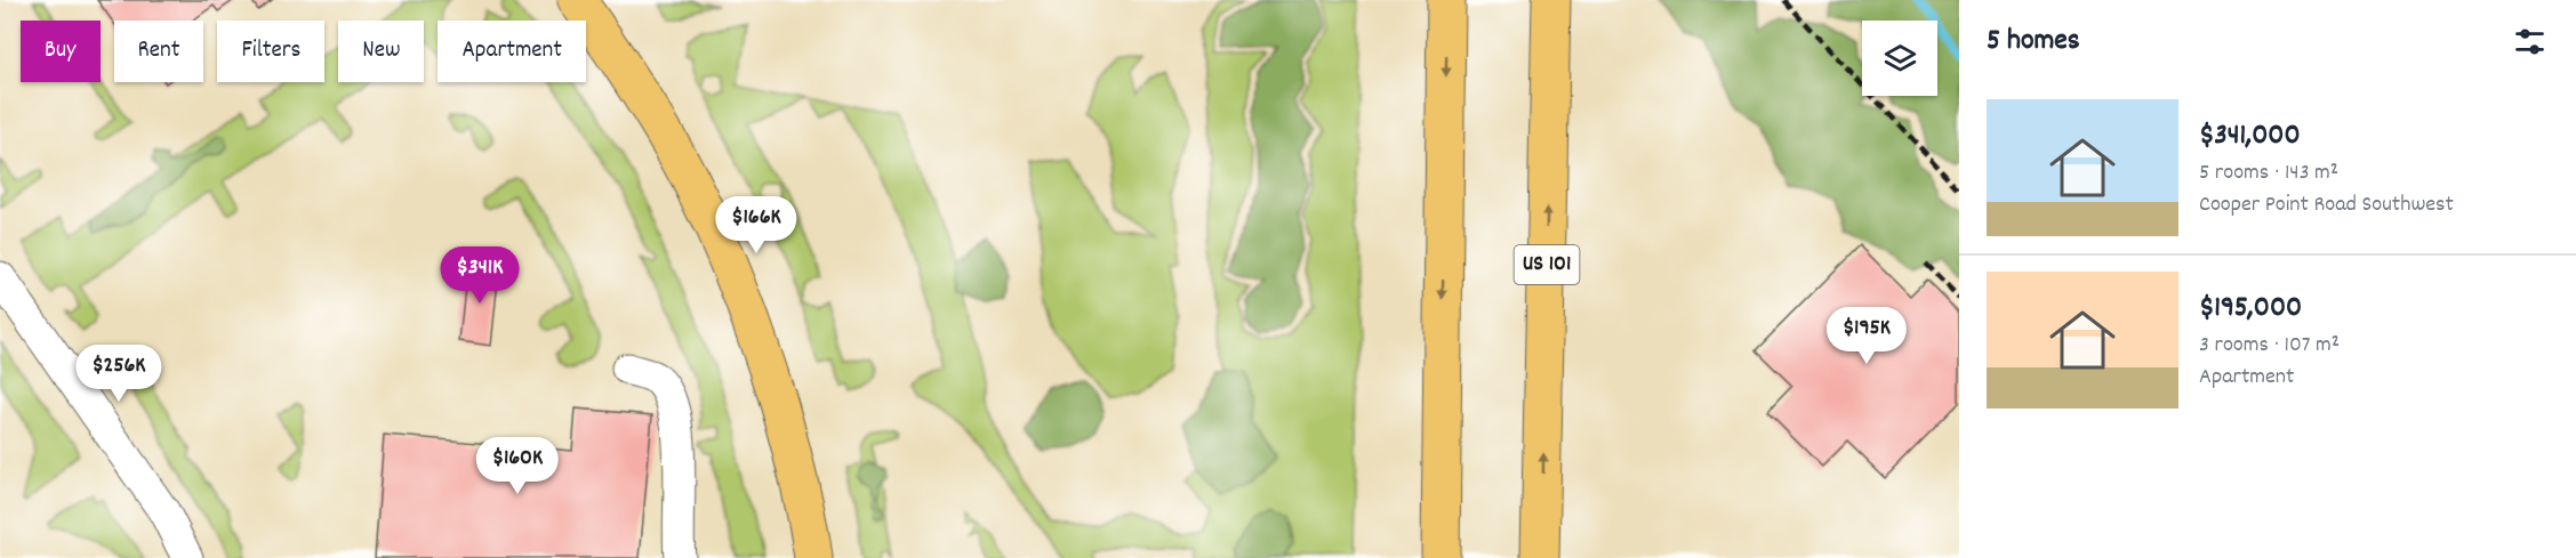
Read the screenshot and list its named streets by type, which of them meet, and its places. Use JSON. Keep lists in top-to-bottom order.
{
  "streets": {
    "main road": ["US 101"]
  },
  "page": {
    "heading": "5 homes",
    "chip": [
      "Buy",
      "Rent",
      "Filters",
      "New",
      "Apartment"
    ],
    "list": [
      {
        "name": "$341,000",
        "note": "5 rooms · 143 m² · Cooper Point Road Southwest"
      },
      {
        "name": "$195,000",
        "note": "3 rooms · 107 m² · Apartment"
      }
    ],
    "price": [
      "$166K",
      "$341K",
      "$195K",
      "$256K",
      "$160K"
    ]
  }
}
